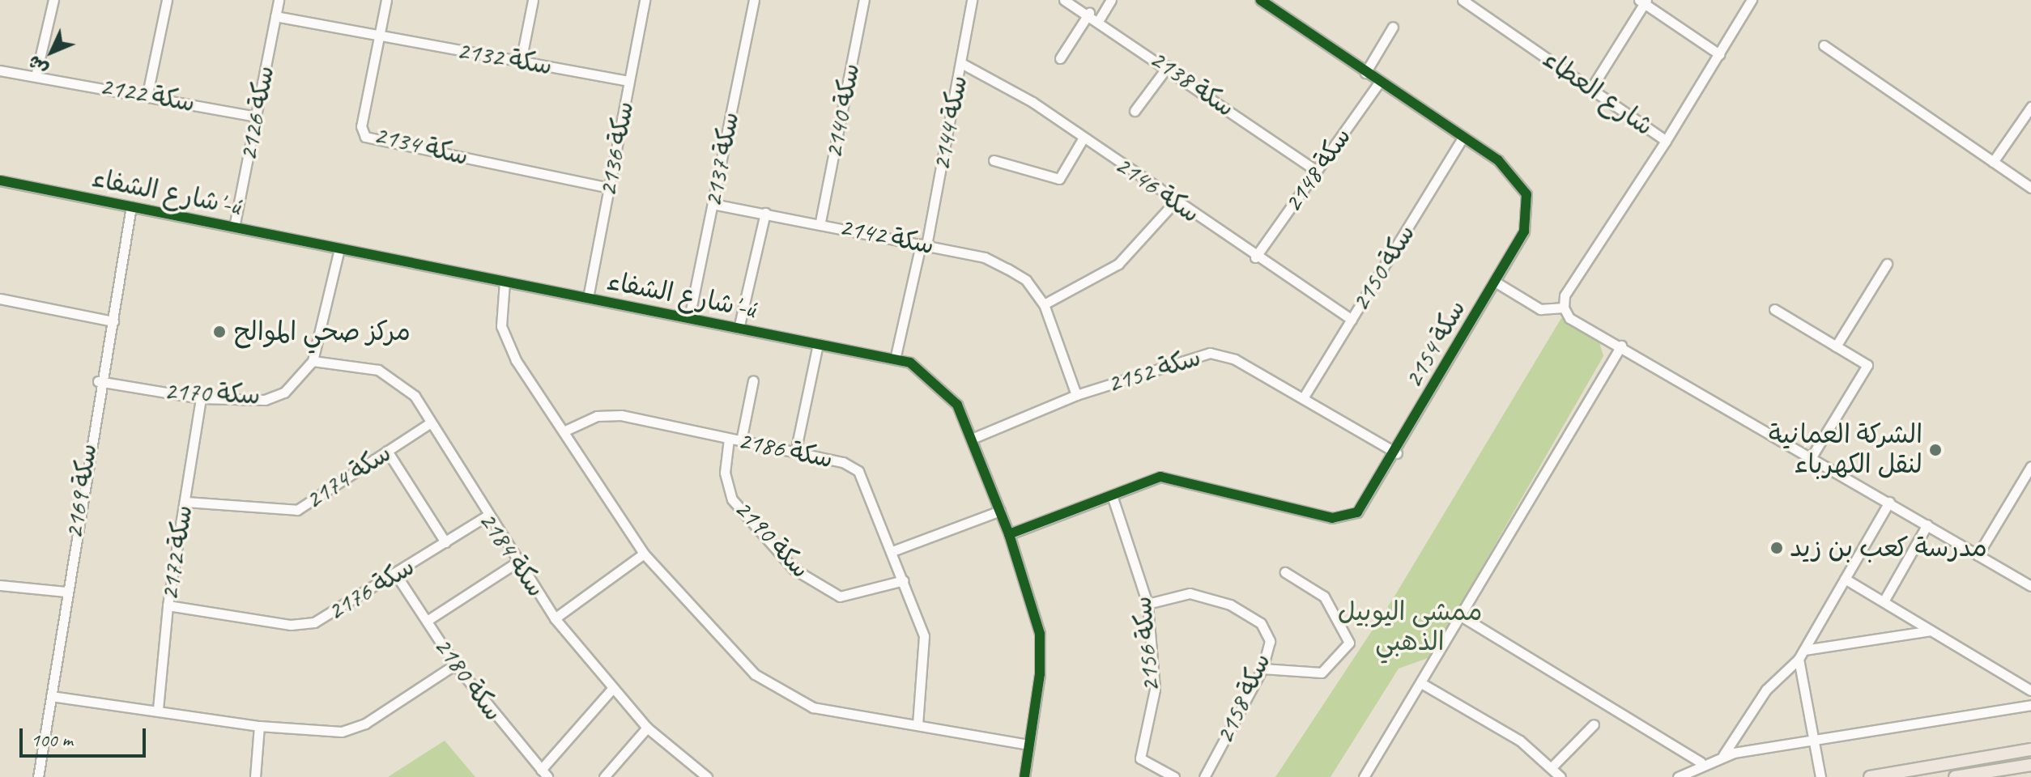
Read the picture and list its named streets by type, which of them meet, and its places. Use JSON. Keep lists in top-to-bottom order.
{
  "streets": {
    "street": [
      "سكة 2132",
      "سكة 2138",
      "شارع العطاء",
      "سكة 2122",
      "سكة 2140",
      "سكة 2126",
      "سكة 2144",
      "سكة 2134",
      "سكة 2136",
      "سكة 2137",
      "سكة 2148",
      "سكة 2146",
      "شارع الشفاء'-ú",
      "سكة 2142",
      "سكة 2150",
      "سكة 2154",
      "سكة 2152",
      "سكة 2170",
      "سكة 2186",
      "سكة 2174",
      "سكة 2169",
      "سكة 2190",
      "سكة 2172",
      "سكة 2184",
      "سكة 2176",
      "سكة 2156",
      "سكة 2180",
      "سكة 2158"
    ]
  },
  "crossings": [
    ["سكة 2132", "سكة 2126"],
    ["سكة 2132", "سكة 2134"],
    ["سكة 2132", "سكة 2136"],
    ["سكة 2138", "سكة 2148"],
    ["سكة 2122", "سكة 2126"],
    ["سكة 2140", "سكة 2142"],
    ["سكة 2126", "شارع الشفاء'-ú"],
    ["سكة 2144", "سكة 2146"],
    ["سكة 2144", "شارع الشفاء'-ú"],
    ["سكة 2144", "سكة 2142"],
    ["سكة 2134", "سكة 2136"],
    ["سكة 2136", "شارع الشفاء'-ú"],
    ["سكة 2137", "شارع الشفاء'-ú"],
    ["سكة 2137", "سكة 2142"],
    ["سكة 2148", "سكة 2146"],
    ["سكة 2148", "سكة 2154"],
    ["سكة 2146", "سكة 2150"],
    ["شارع الشفاء'-ú", "سكة 2154"],
    ["شارع الشفاء'-ú", "سكة 2152"],
    ["شارع الشفاء'-ú", "سكة 2170"],
    ["شارع الشفاء'-ú", "سكة 2169"],
    ["سكة 2142", "سكة 2152"],
    ["سكة 2150", "سكة 2154"],
    ["سكة 2150", "سكة 2152"],
    ["سكة 2154", "سكة 2152"],
    ["سكة 2154", "سكة 2156"],
    ["سكة 2170", "سكة 2169"],
    ["سكة 2170", "سكة 2172"],
    ["سكة 2170", "سكة 2184"],
    ["سكة 2186", "سكة 2190"],
    ["سكة 2174", "سكة 2172"],
    ["سكة 2174", "سكة 2184"],
    ["سكة 2172", "سكة 2176"],
    ["سكة 2184", "سكة 2176"],
    ["سكة 2176", "سكة 2180"],
    ["سكة 2156", "سكة 2158"]
  ],
  "parks": ["ممشى اليوبيل الذهبي"],
  "places": ["مركز صحي الموالح", "الشرکة العمانیة لنقل الکهرباء", "مدرسة كعب بن زيد"],
  "scale_bar": "100 m",
  "north": "bottom left"
}
